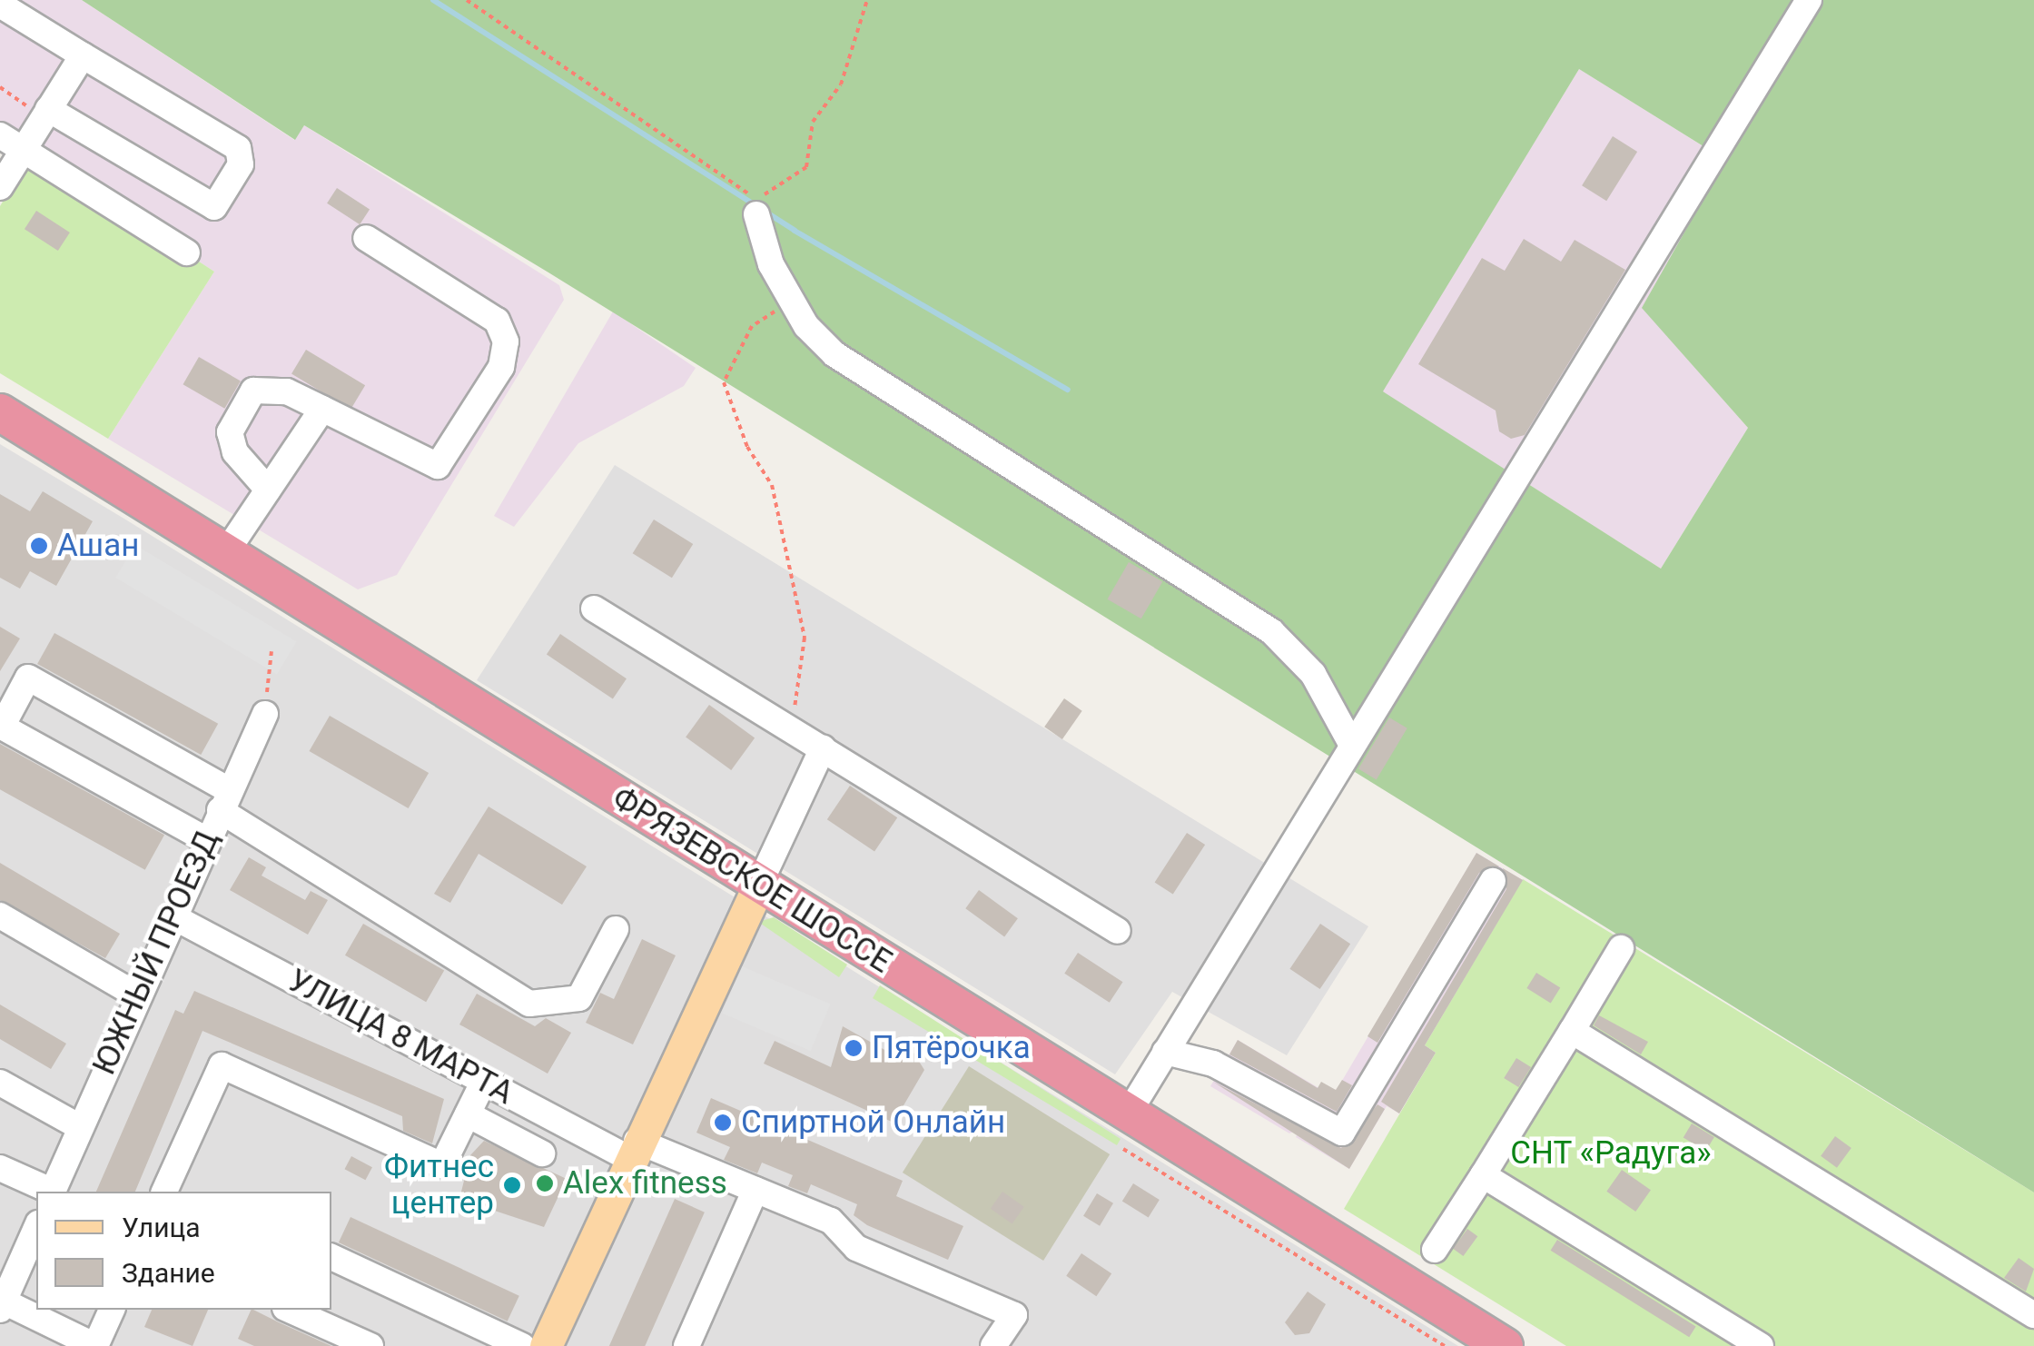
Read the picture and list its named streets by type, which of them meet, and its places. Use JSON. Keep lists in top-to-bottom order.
{
  "streets": {
    "highway": ["ФРЯЗЕВСКОЕ ШОССЕ"],
    "street": ["ЮЖНЫЙ ПРОЕЗД", "УЛИЦА 8 МАРТА"]
  },
  "crossings": [
    ["ЮЖНЫЙ ПРОЕЗД", "УЛИЦА 8 МАРТА"]
  ],
  "parks": ["СНТ «Радуга»"],
  "places": [
    "Ашан",
    "Пятёрочка",
    "Спиртной Онлайн",
    "Alex fitness",
    "Фитнес центер"
  ],
  "legend": ["Улица", "Здание"]
}
